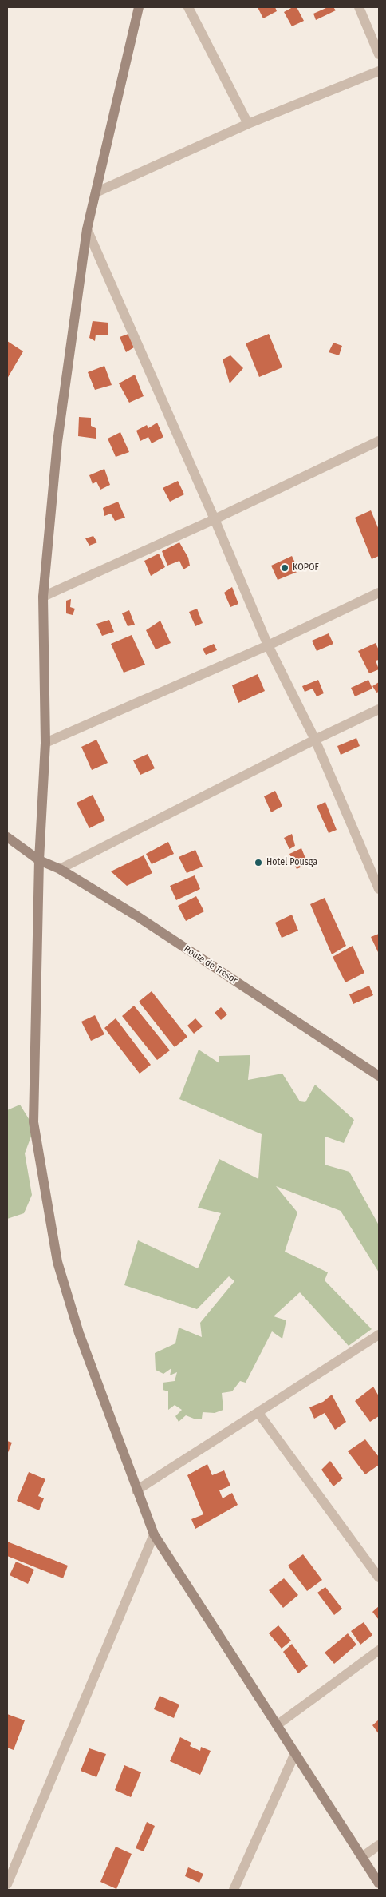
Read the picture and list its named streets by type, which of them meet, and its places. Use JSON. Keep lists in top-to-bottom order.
{
  "streets": {
    "street": ["Route de Tresor"]
  },
  "places": ["KOPOF", "Hotel Pousga"]
}
